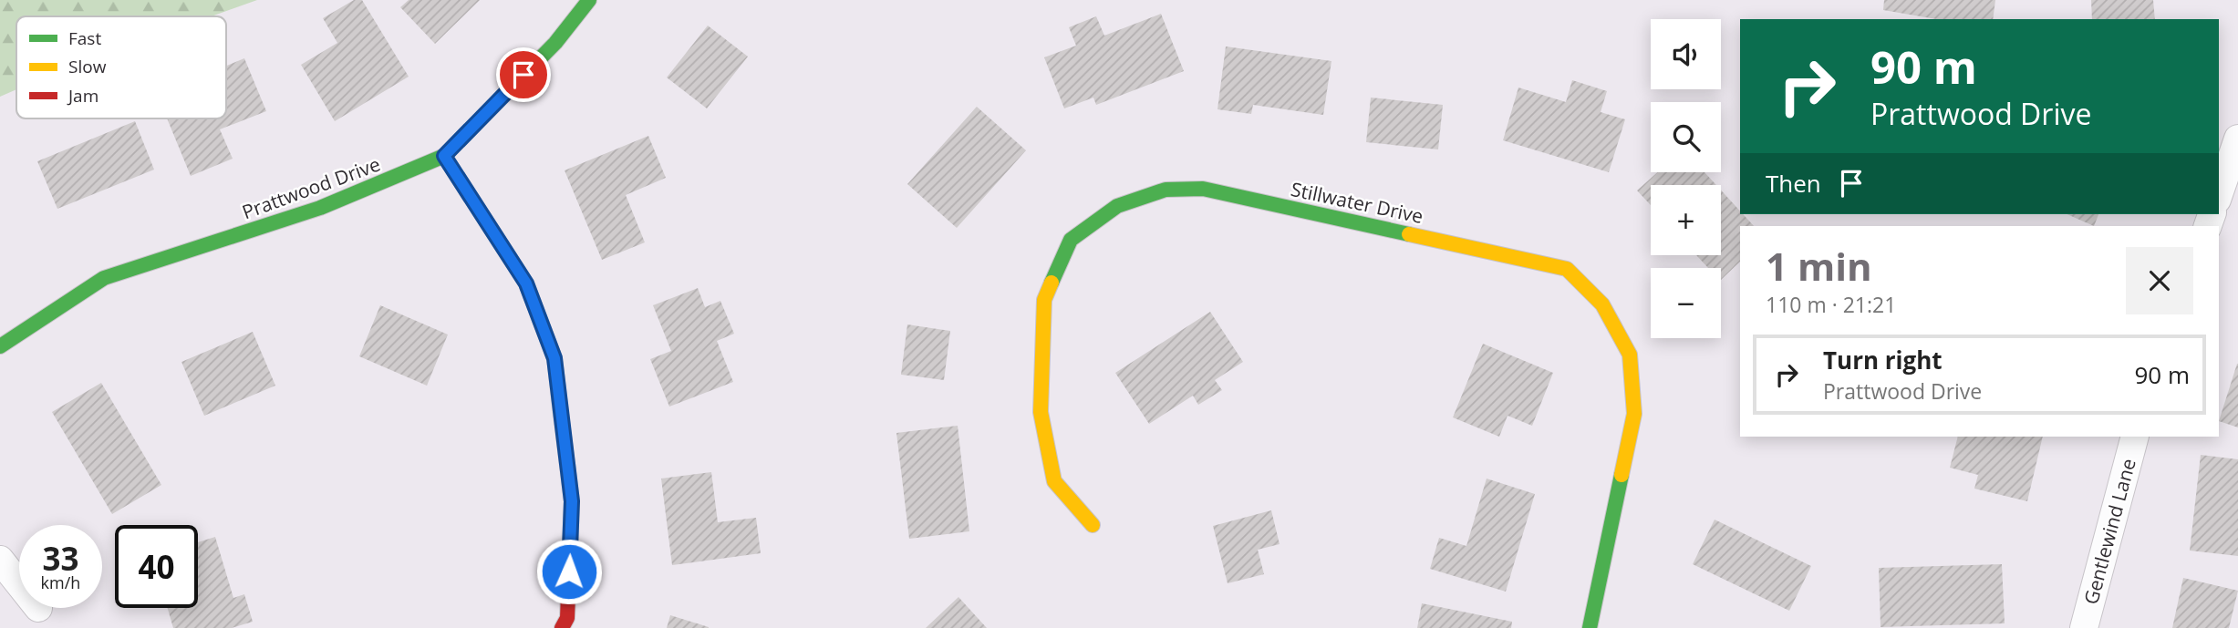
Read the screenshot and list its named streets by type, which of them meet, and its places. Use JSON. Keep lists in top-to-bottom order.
{
  "streets": {
    "street": ["Prattwood Drive", "Stillwater Drive", "Gentlewind Lane"]
  },
  "legend": ["Fast", "Slow", "Jam"],
  "page": {
    "map_buttons": ["+", "−"],
    "turn": ["90 m", "Prattwood Drive"],
    "then": "Then",
    "heading": ["1 min", "110 m · 21:21"],
    "list": [
      {
        "name": "Turn right",
        "note": "Prattwood Drive",
        "value": "90 m"
      }
    ],
    "speed": "33 km/h",
    "limit": "40"
  }
}
